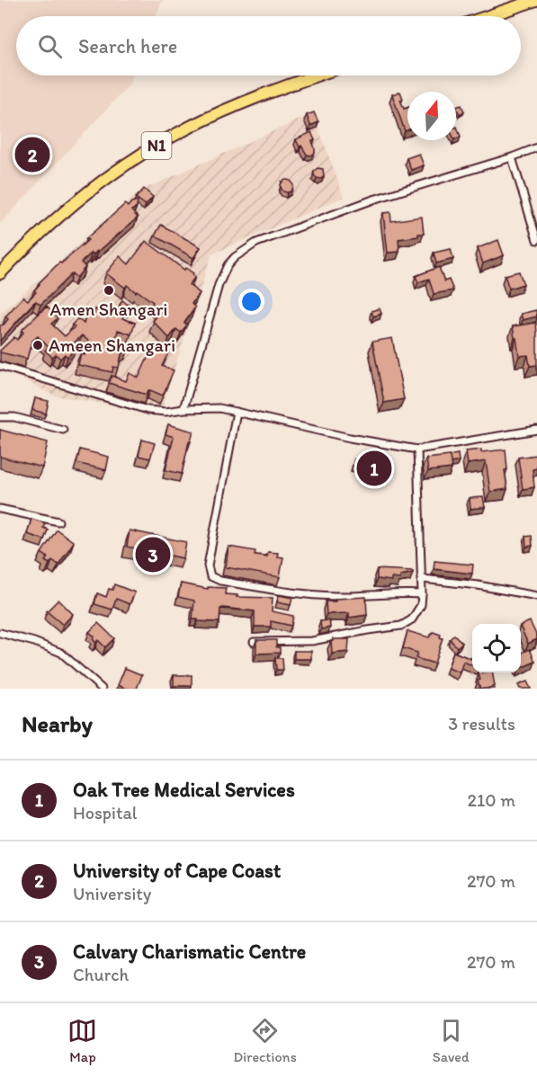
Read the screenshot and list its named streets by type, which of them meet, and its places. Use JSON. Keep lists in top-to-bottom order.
{
  "streets": {
    "highway": ["N1"]
  },
  "places": ["Amen Shangari", "Ameen Shangari"],
  "north": "top",
  "page": {
    "search": "Search here",
    "pins": ["2", "1", "3"],
    "heading": ["Nearby", "3 results"],
    "list": [
      {
        "mark": "1",
        "name": "Oak Tree Medical Services",
        "note": "Hospital",
        "value": "210 m"
      },
      {
        "mark": "2",
        "name": "University of Cape Coast",
        "note": "University",
        "value": "270 m"
      },
      {
        "mark": "3",
        "name": "Calvary Charismatic Centre",
        "note": "Church",
        "value": "270 m"
      }
    ],
    "nav": ["Map", "Directions", "Saved"]
  }
}
